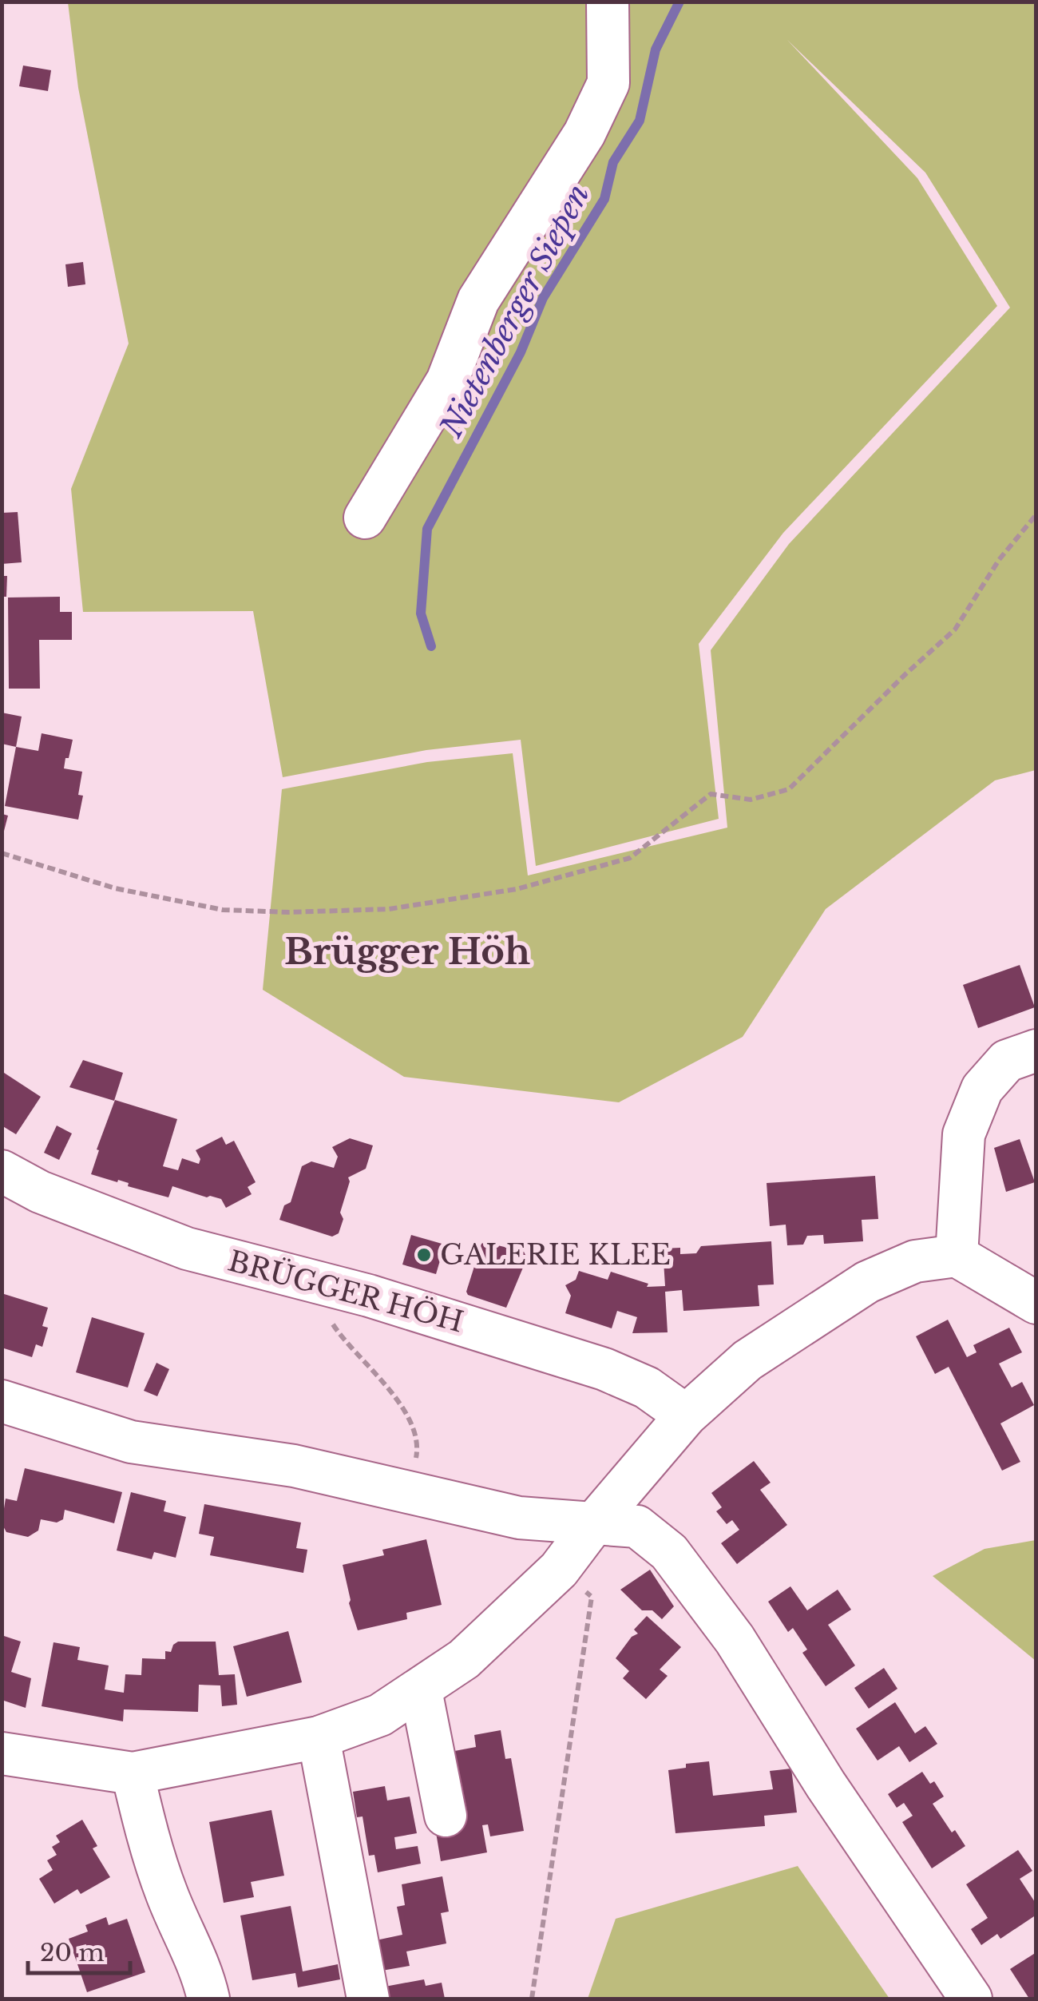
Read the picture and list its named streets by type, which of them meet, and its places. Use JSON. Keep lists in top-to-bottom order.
{
  "streets": {
    "street": ["BRÜGGER HÖH"]
  },
  "districts": ["Brügger Höh"],
  "water": ["Nietenberger Siepen"],
  "places": ["GALERIE KLEE"],
  "scale_bar": "20 m"
}
